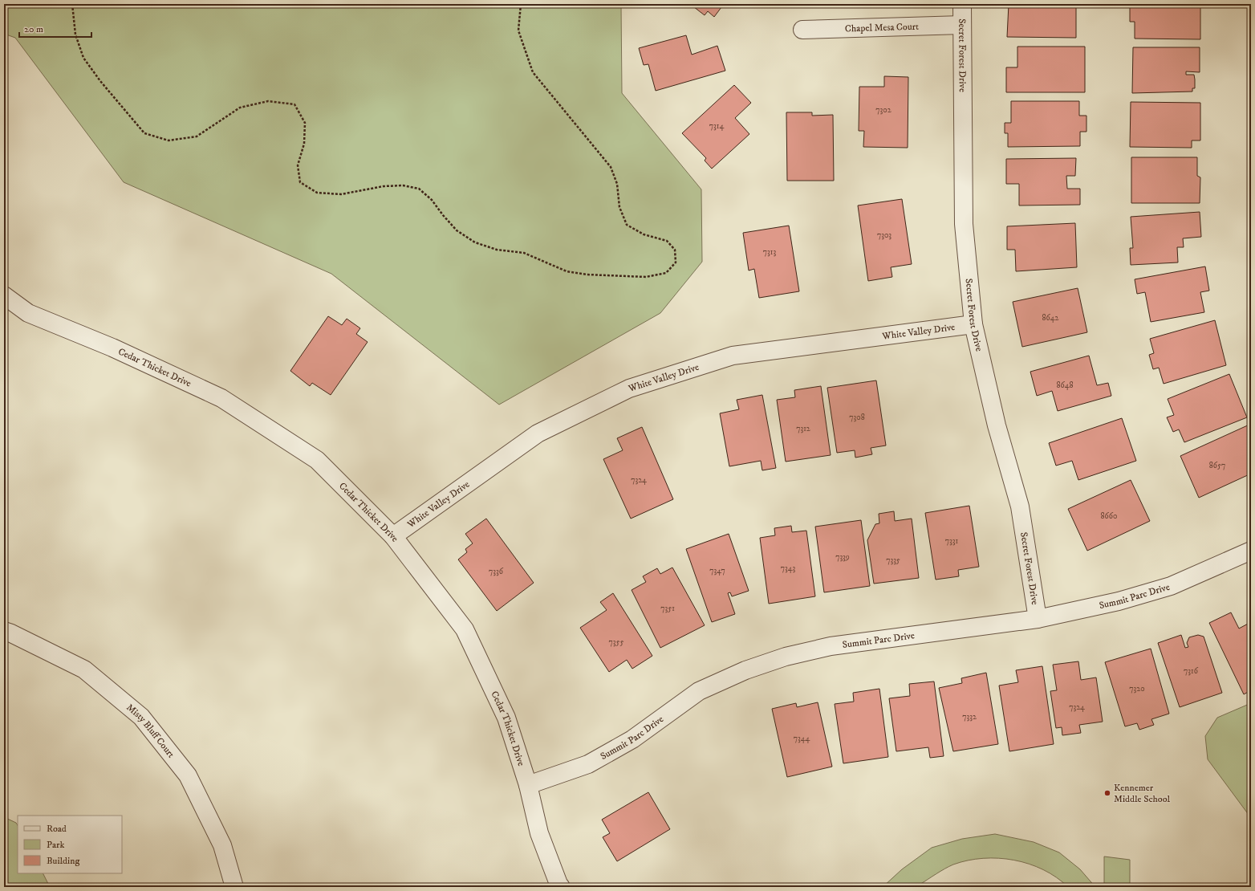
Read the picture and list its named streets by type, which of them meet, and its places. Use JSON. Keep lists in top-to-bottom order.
{
  "streets": {
    "street": [
      "Chapel Mesa Court",
      "Secret Forest Drive",
      "White Valley Drive",
      "Cedar Thicket Drive",
      "Summit Parc Drive",
      "Misty Bluff Court"
    ]
  },
  "crossings": [
    ["Chapel Mesa Court", "Secret Forest Drive"],
    ["Secret Forest Drive", "White Valley Drive"],
    ["Secret Forest Drive", "Summit Parc Drive"],
    ["White Valley Drive", "Cedar Thicket Drive"],
    ["Cedar Thicket Drive", "Summit Parc Drive"]
  ],
  "places": ["Kennemer Middle School"],
  "house_numbers": [
    "7302",
    "7314",
    "7303",
    "7313",
    "8642",
    "8648",
    "7308",
    "7312",
    "8657",
    "7324",
    "8660",
    "7331",
    "7339",
    "7335",
    "7343",
    "7347",
    "7336",
    "7351",
    "7355",
    "7316",
    "7320",
    "7324",
    "7332",
    "7344"
  ],
  "legend": ["Road", "Park", "Building"],
  "scale_bar": "20 m"
}
